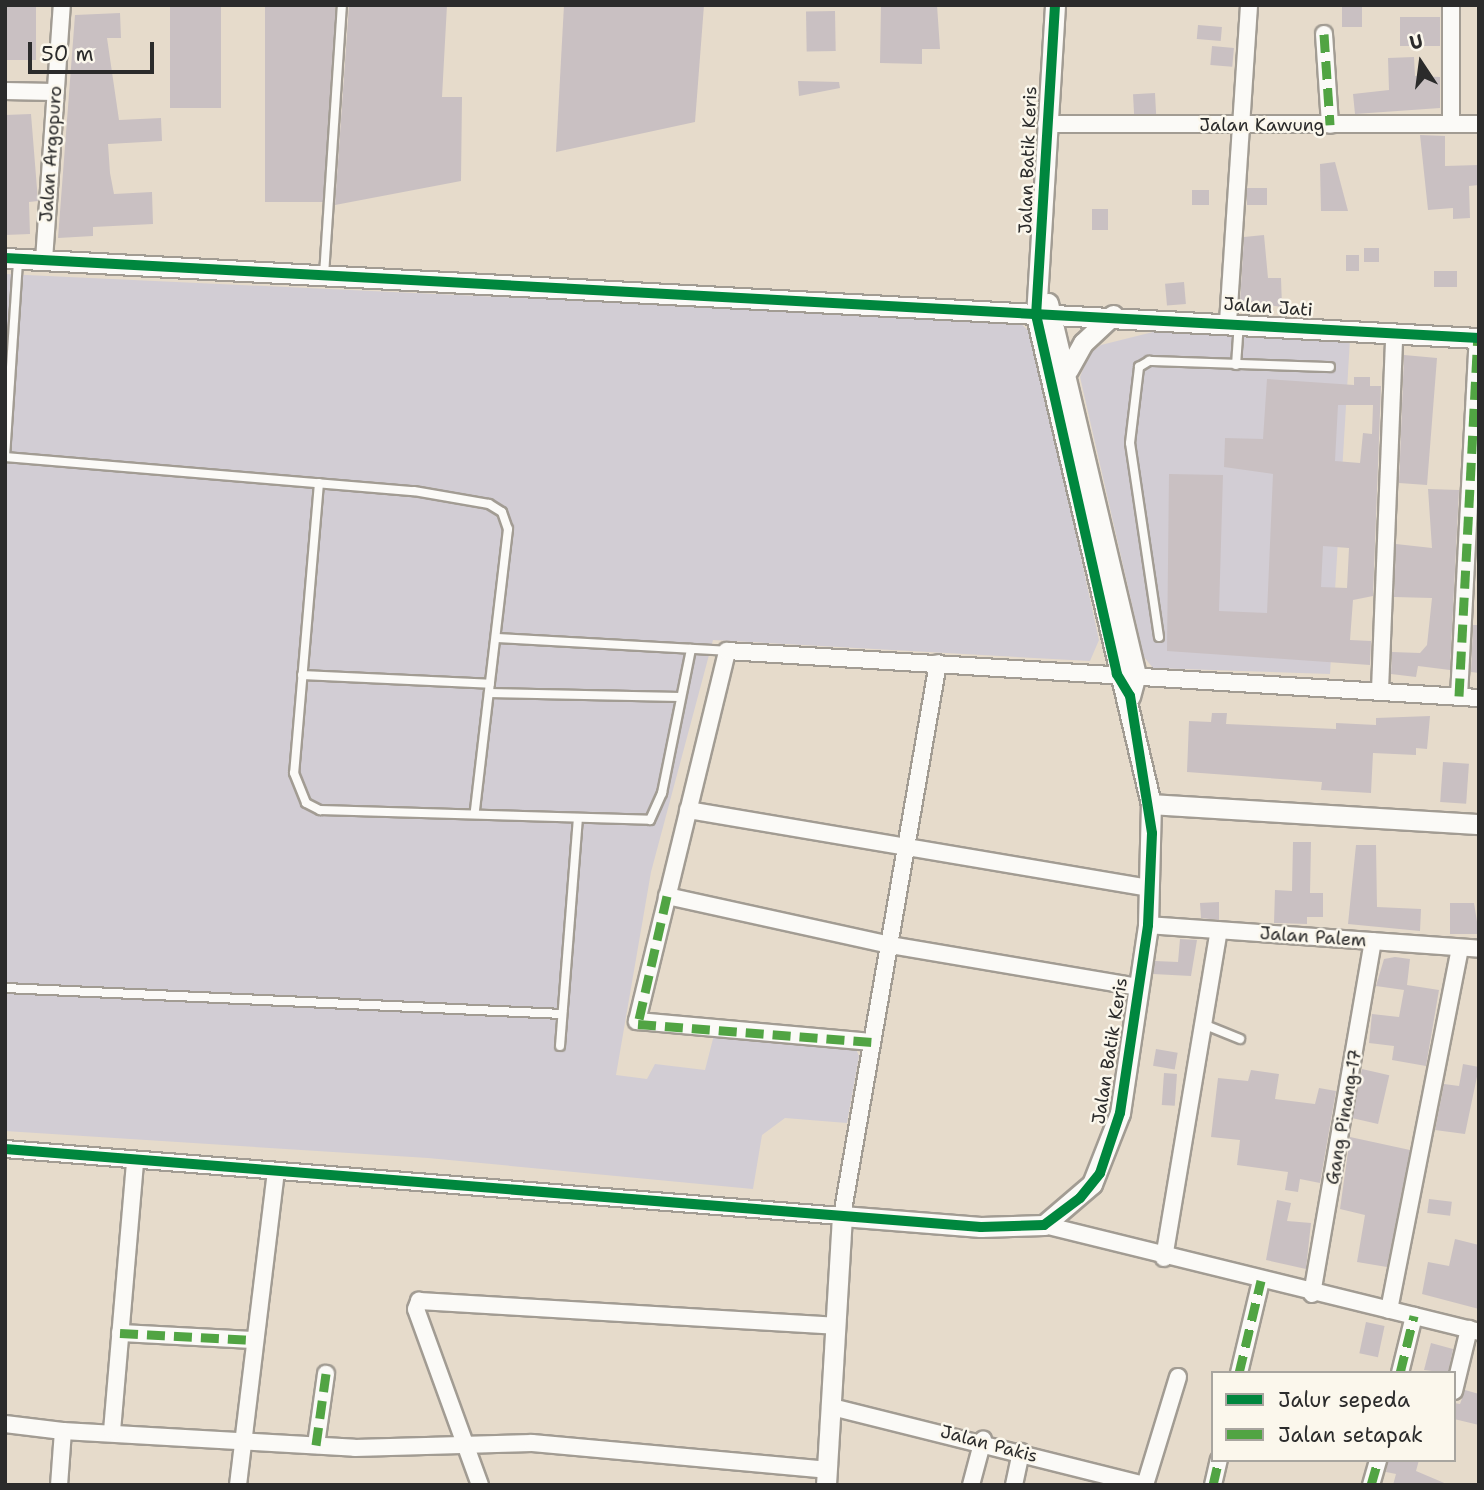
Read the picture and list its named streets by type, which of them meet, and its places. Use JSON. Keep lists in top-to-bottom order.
{
  "streets": {
    "street": [
      "Jalan Kawung",
      "Jalan Argopuro",
      "Jalan Batik Keris",
      "Jalan Jati",
      "Jalan Palem",
      "Gang Pinang-17",
      "Jalan Pakis"
    ]
  },
  "crossings": [
    ["Jalan Kawung", "Jalan Batik Keris"],
    ["Jalan Argopuro", "Jalan Jati"],
    ["Jalan Batik Keris", "Jalan Jati"],
    ["Jalan Batik Keris", "Jalan Palem"],
    ["Jalan Palem", "Gang Pinang-17"]
  ],
  "legend": ["Jalur sepeda", "Jalan setapak"],
  "scale_bar": "50 m",
  "north": "top"
}
